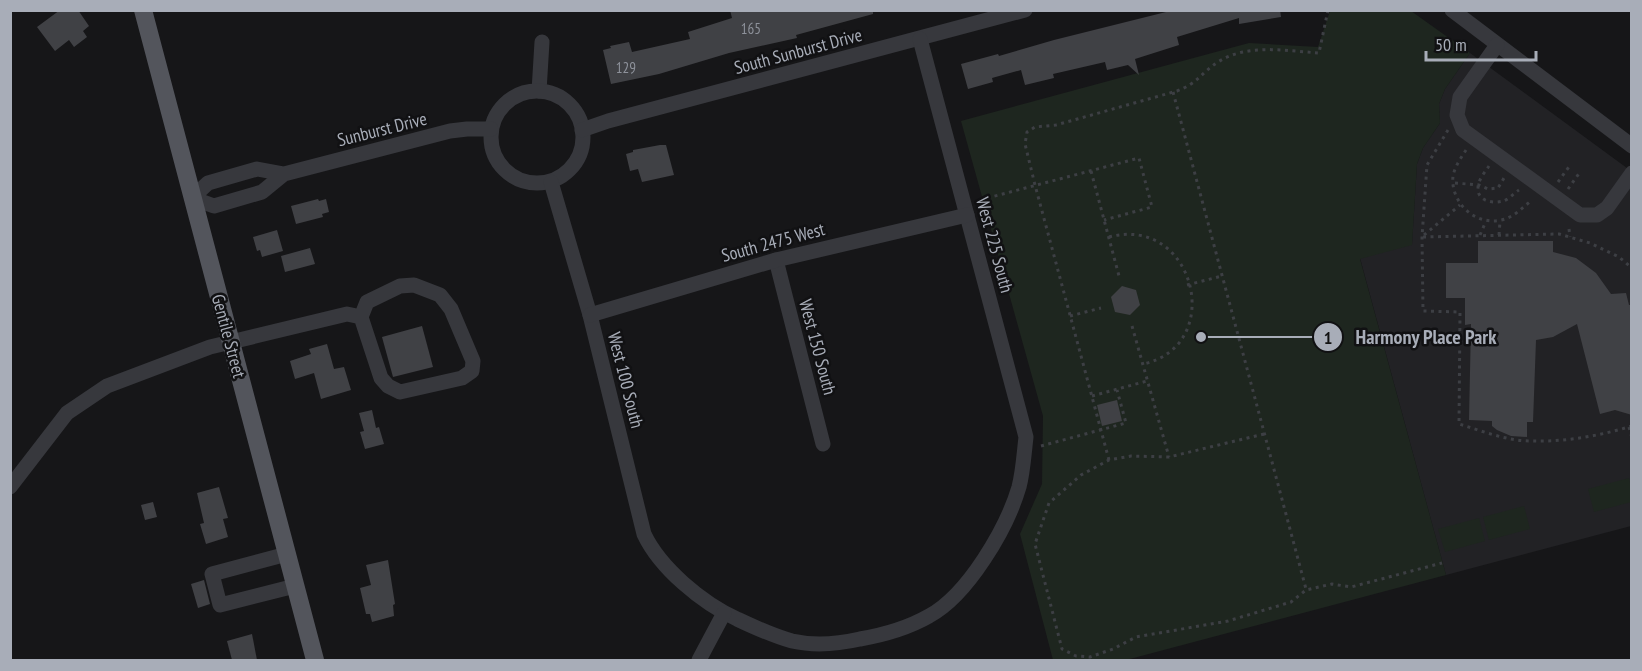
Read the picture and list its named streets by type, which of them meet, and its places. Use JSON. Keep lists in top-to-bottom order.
{
  "streets": {
    "main road": ["Gentile Street"],
    "street": [
      "South Sunburst Drive",
      "Sunburst Drive",
      "South 2475 West",
      "West 225 South",
      "West 150 South",
      "West 100 South"
    ]
  },
  "crossings": [
    ["South Sunburst Drive", "Sunburst Drive"],
    ["South Sunburst Drive", "West 225 South"],
    ["South Sunburst Drive", "West 100 South"],
    ["Sunburst Drive", "Gentile Street"],
    ["Sunburst Drive", "West 100 South"],
    ["South 2475 West", "West 225 South"],
    ["South 2475 West", "West 150 South"],
    ["South 2475 West", "West 100 South"],
    ["West 225 South", "West 100 South"]
  ],
  "places": ["Harmony Place Park"],
  "house_numbers": ["165", "129"],
  "scale_bar": "50 m"
}
